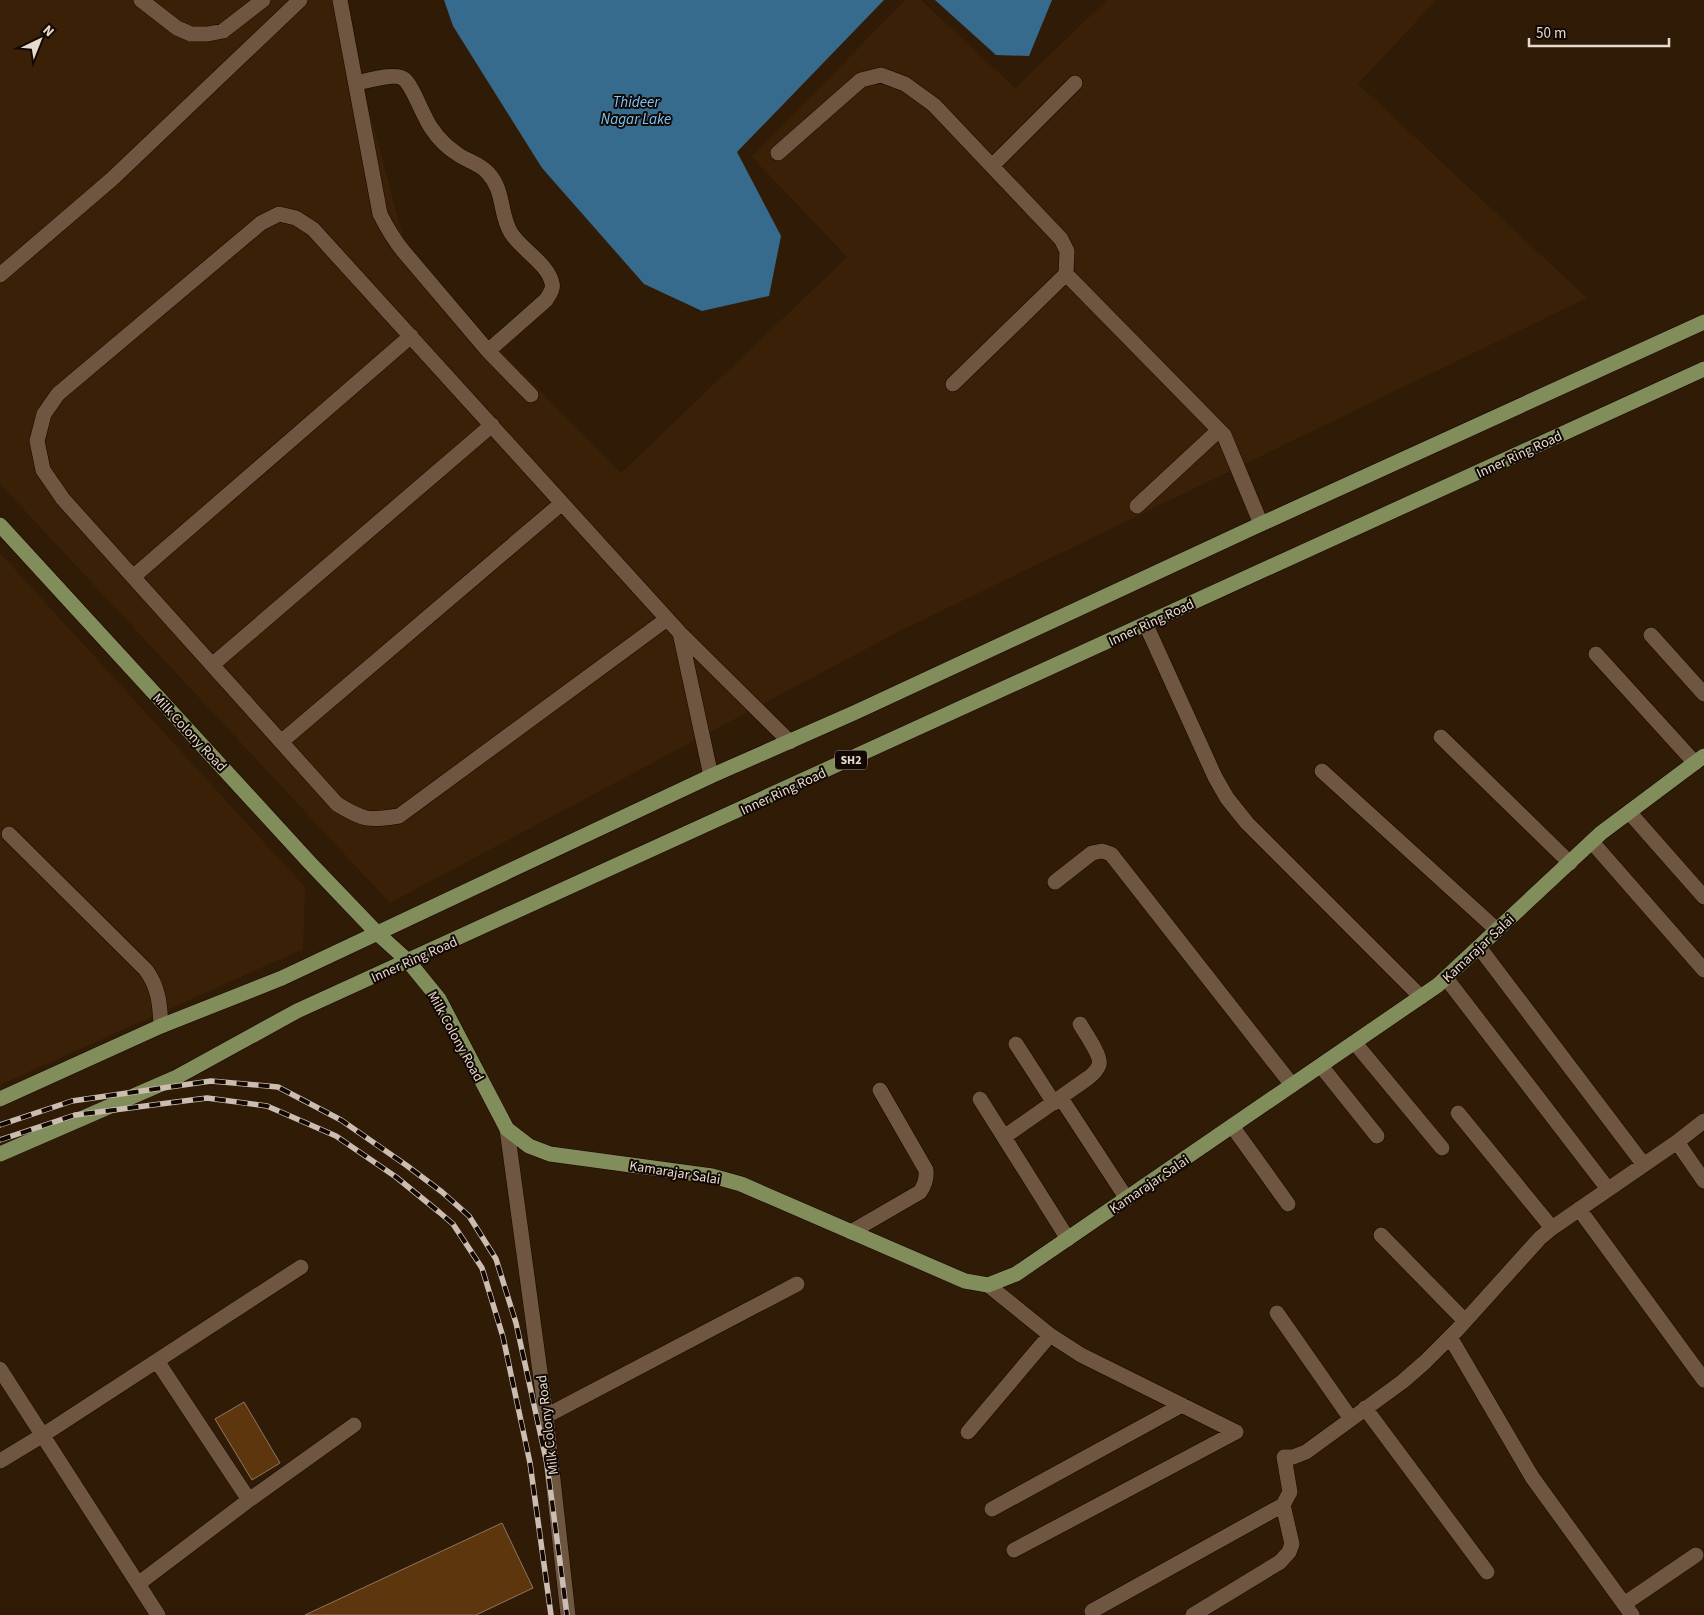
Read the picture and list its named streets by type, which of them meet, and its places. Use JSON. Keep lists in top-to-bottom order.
{
  "streets": {
    "main road": [
      "Inner Ring Road",
      "Milk Colony Road",
      "SH2",
      "Kamarajar Salai"
    ]
  },
  "crossings": [
    ["Inner Ring Road", "Milk Colony Road"],
    ["Milk Colony Road", "Kamarajar Salai"]
  ],
  "water": ["Thideer Nagar Lake"],
  "scale_bar": "50 m",
  "north": "top right"
}
